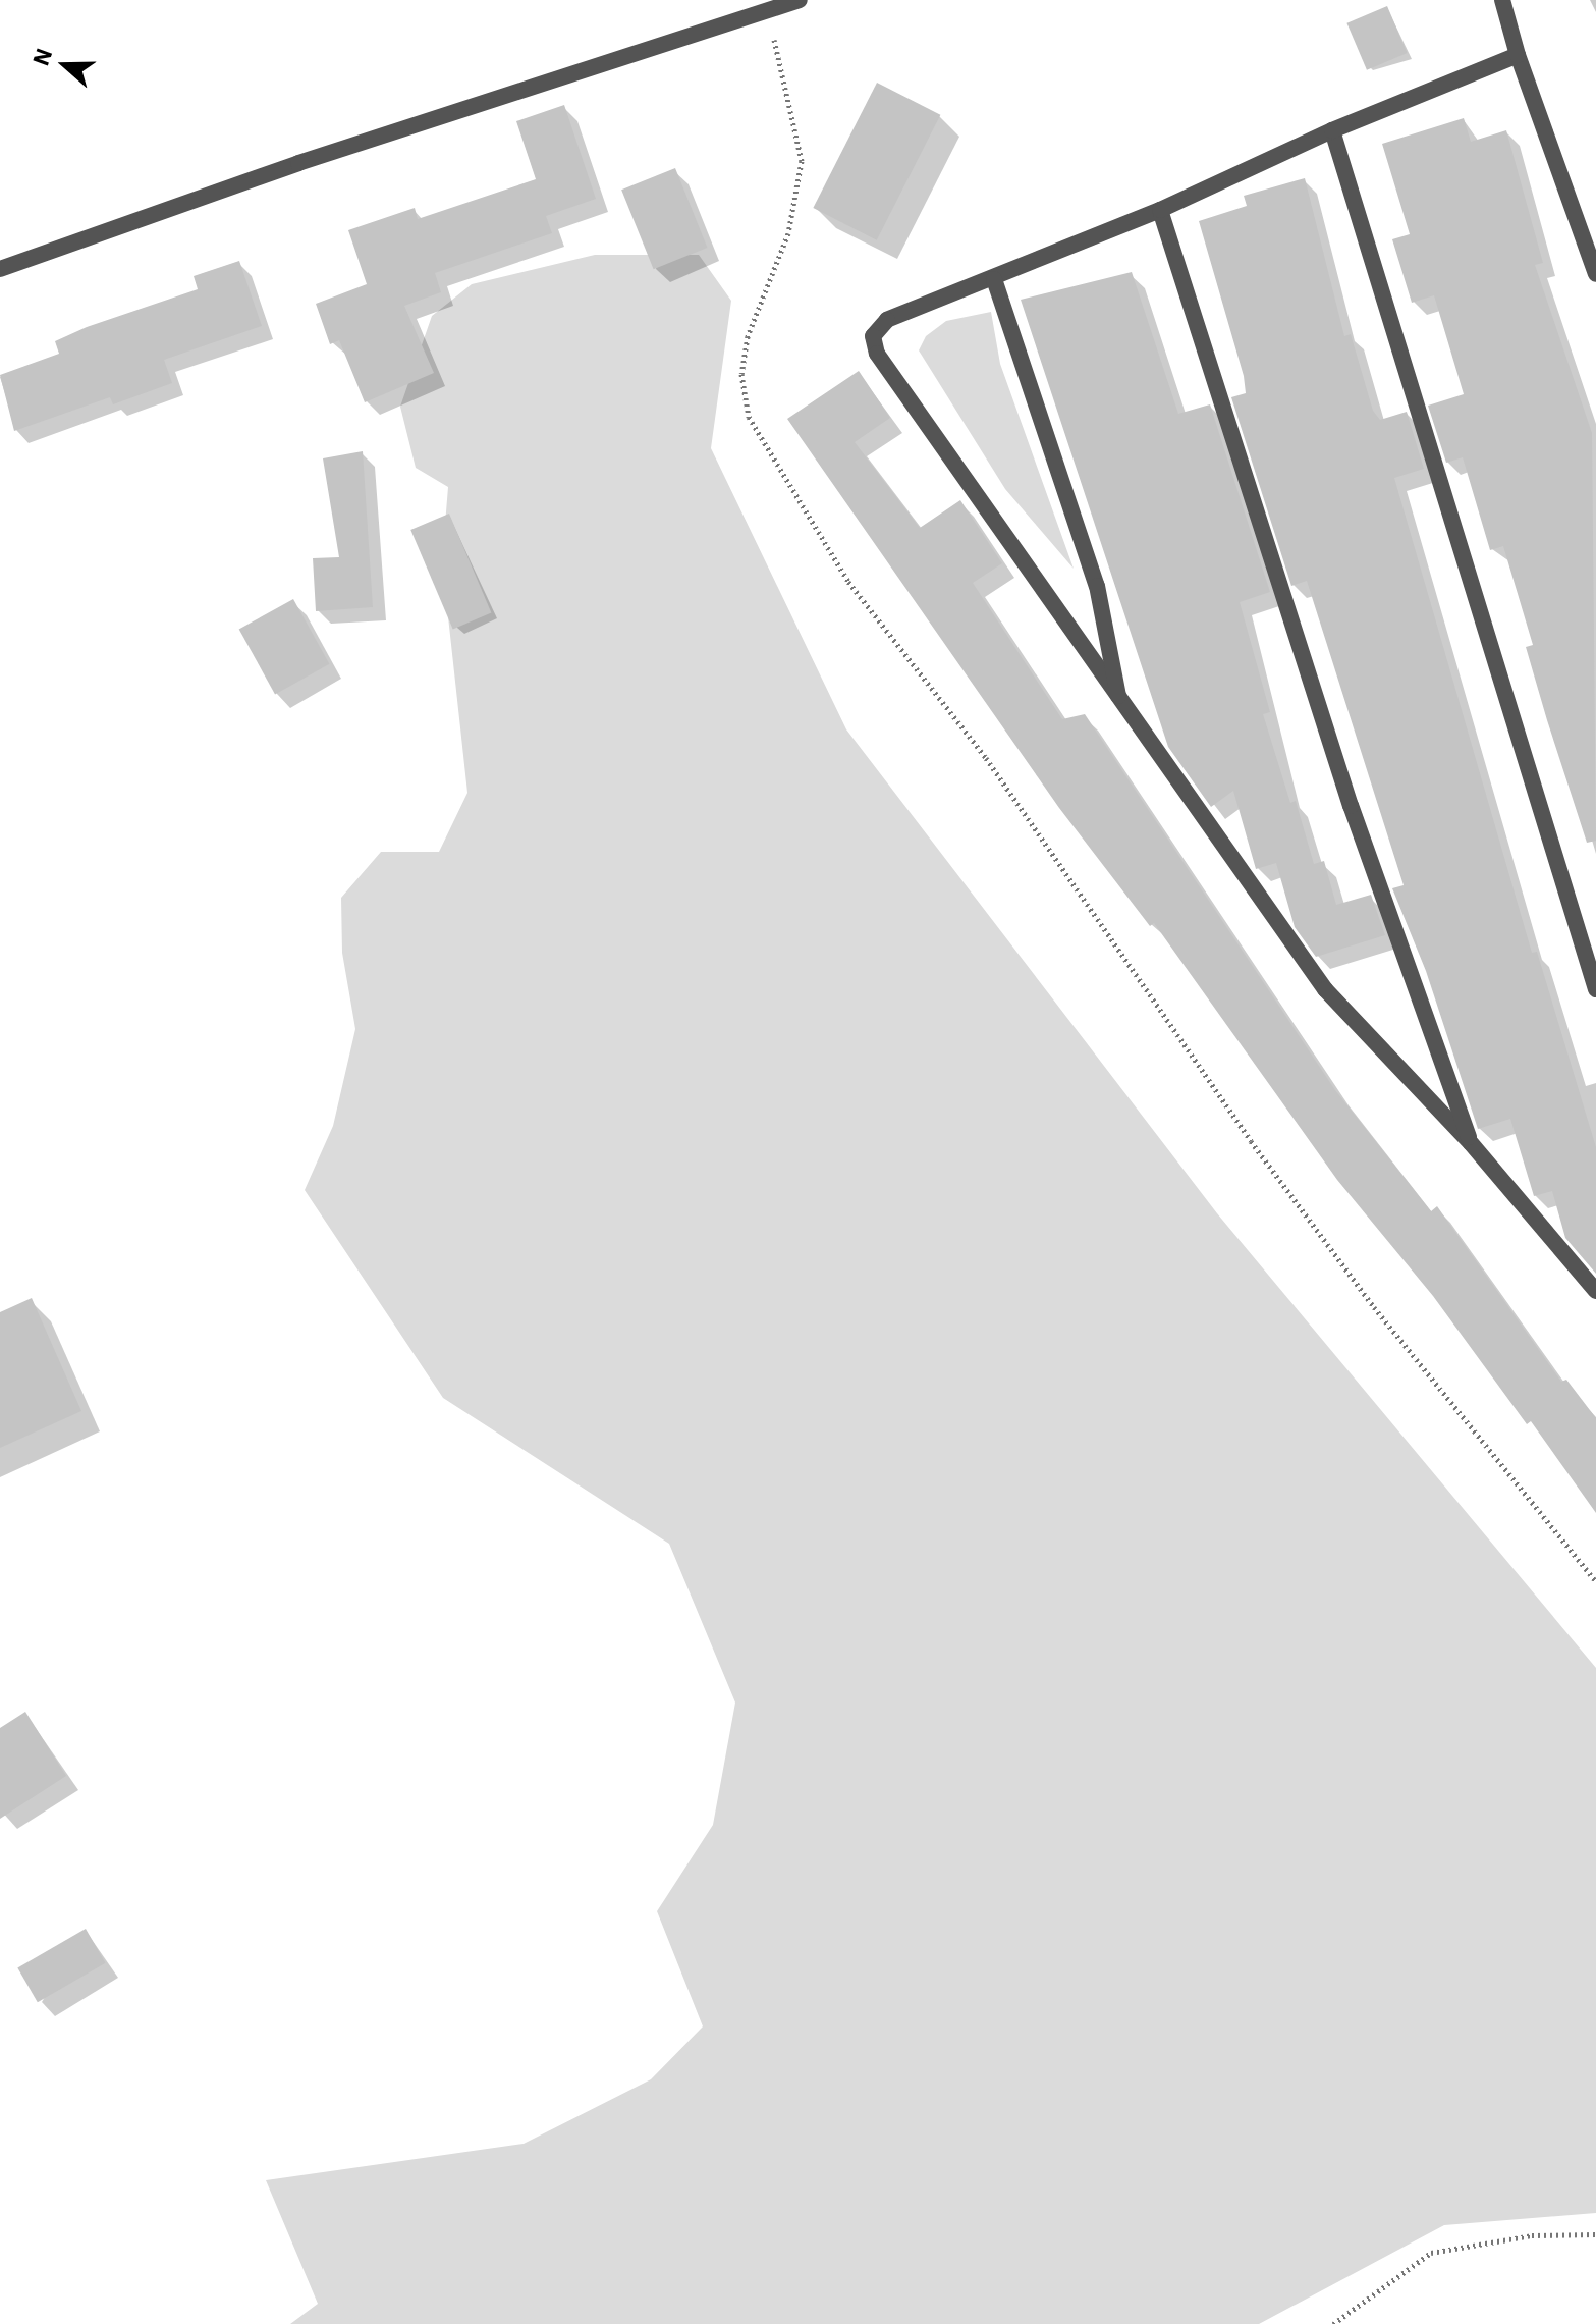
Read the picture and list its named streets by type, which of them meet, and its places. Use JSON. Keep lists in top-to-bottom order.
{
  "north": "left"
}
